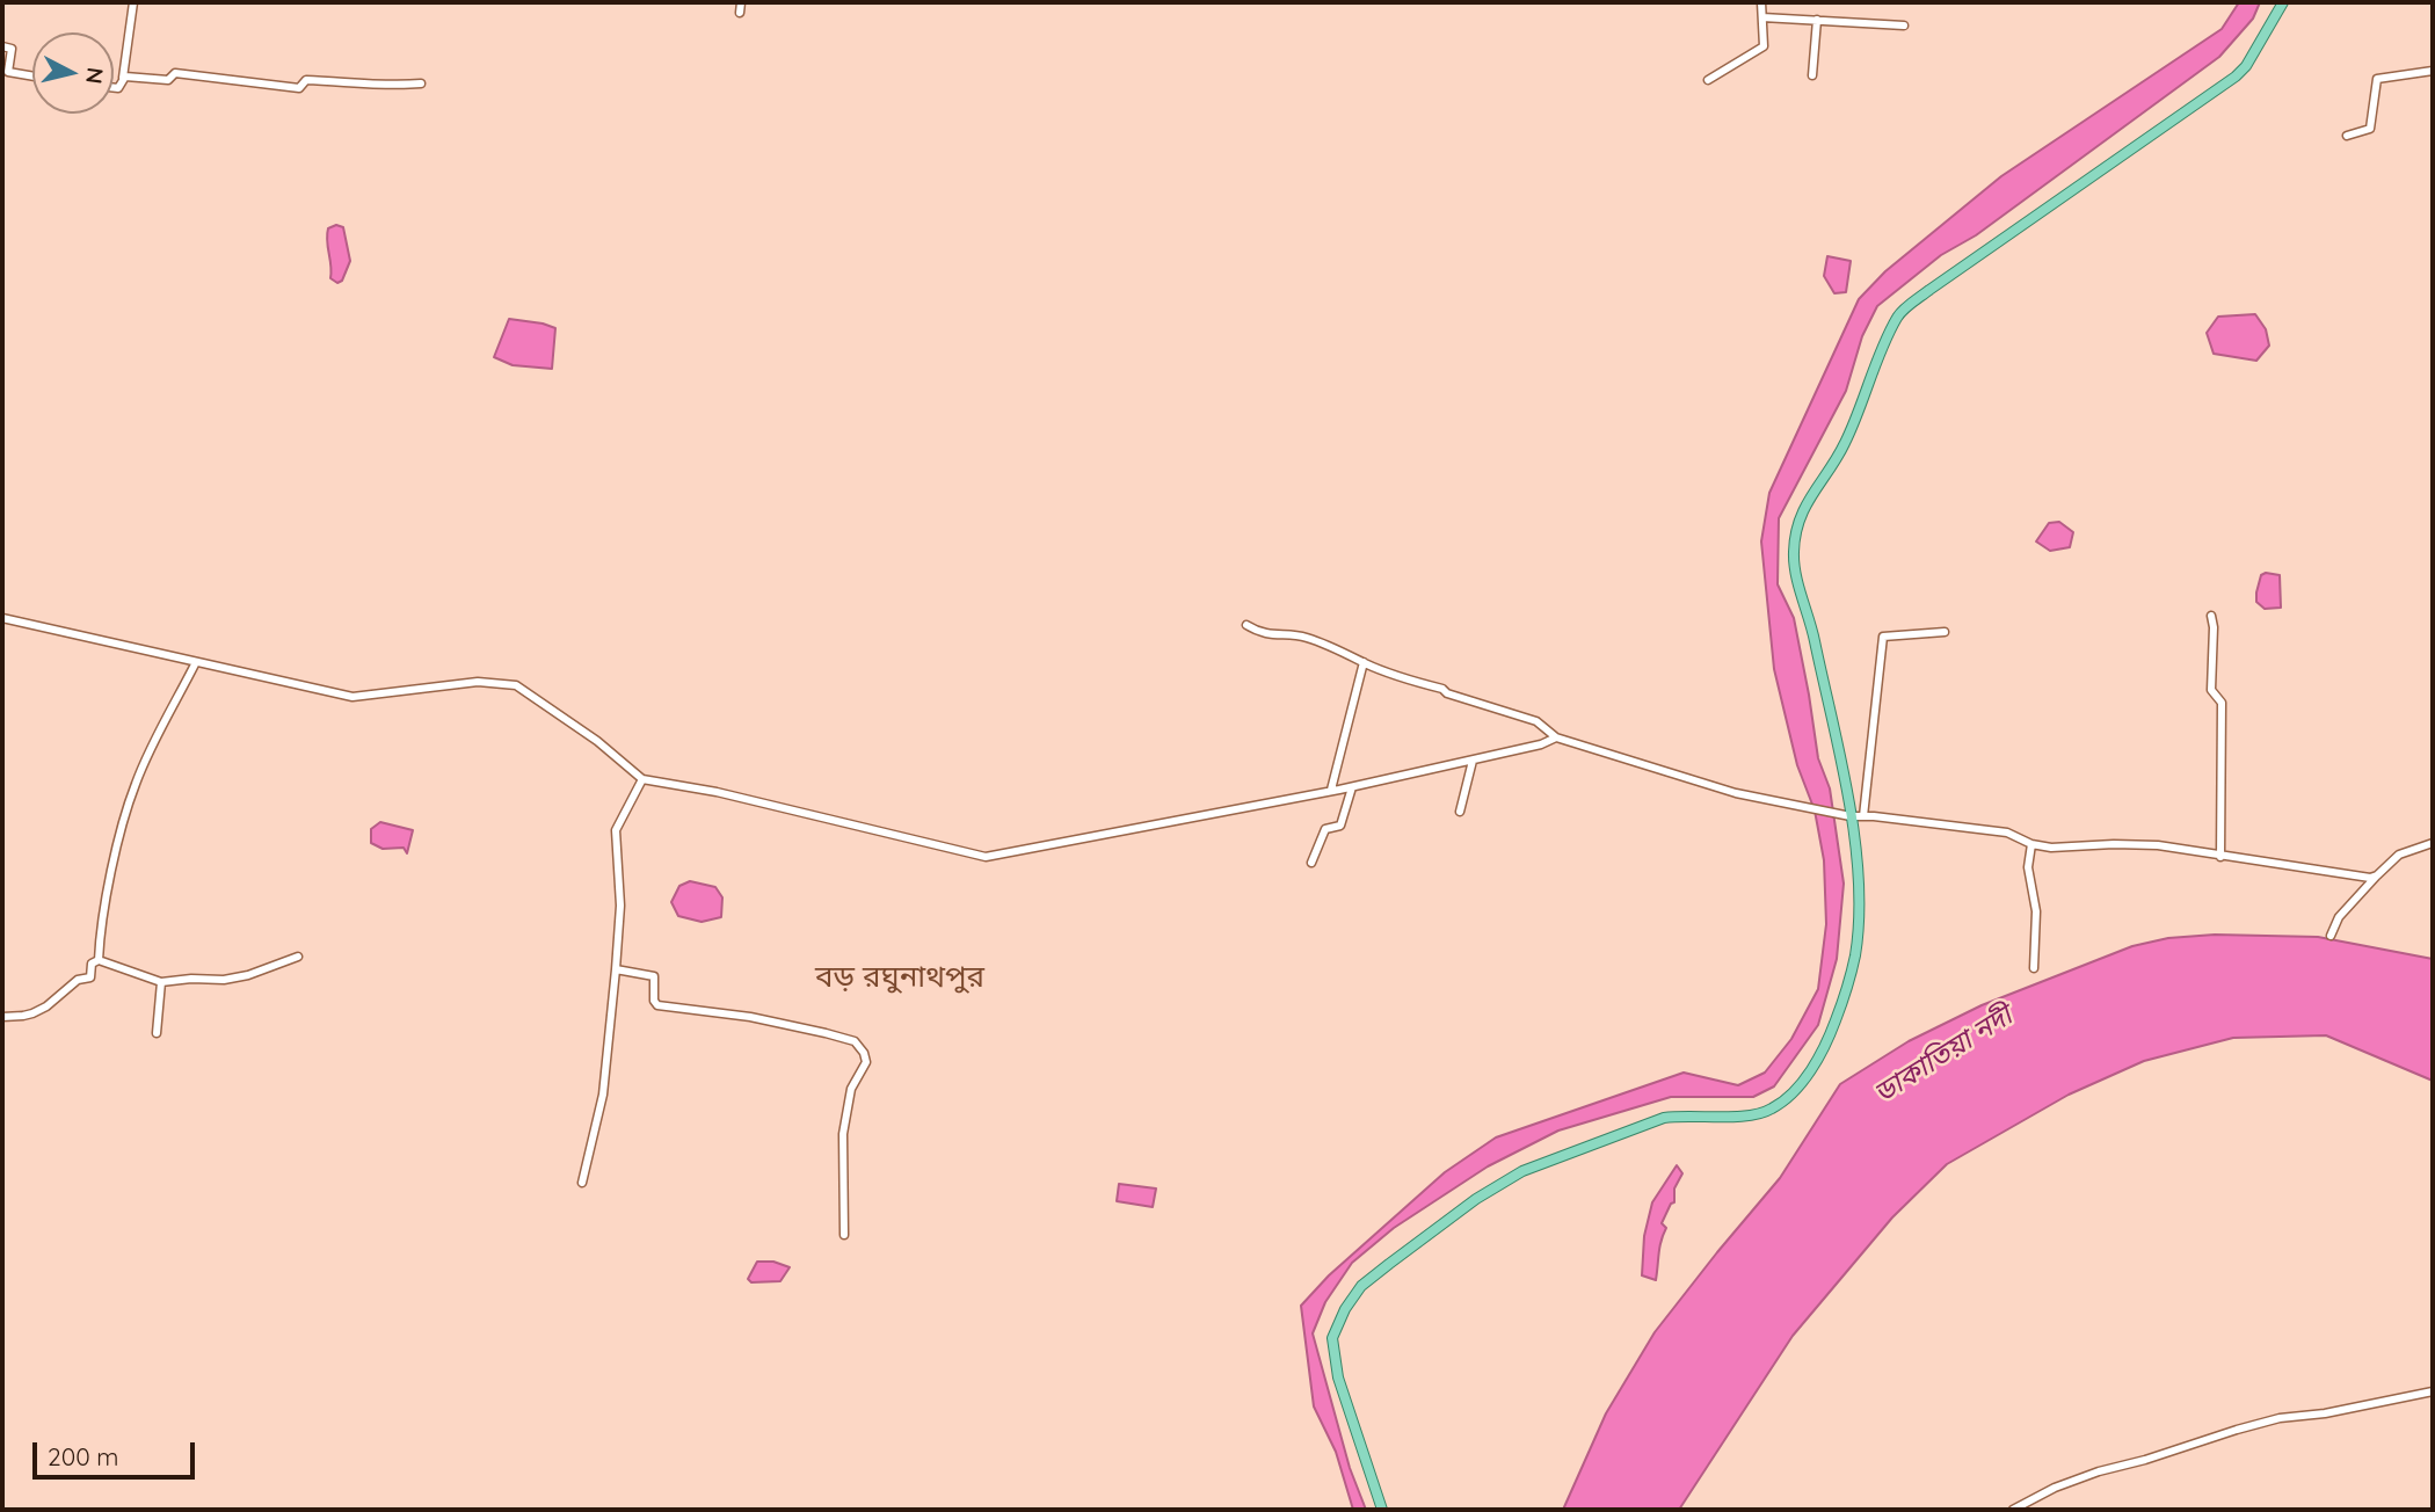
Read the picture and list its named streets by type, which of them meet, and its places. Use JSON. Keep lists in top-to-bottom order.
{
  "districts": ["বড় রঘুনাথপুর"],
  "water": ["ডাকাতিয়া নদী"],
  "scale_bar": "200 m",
  "north": "right"
}
